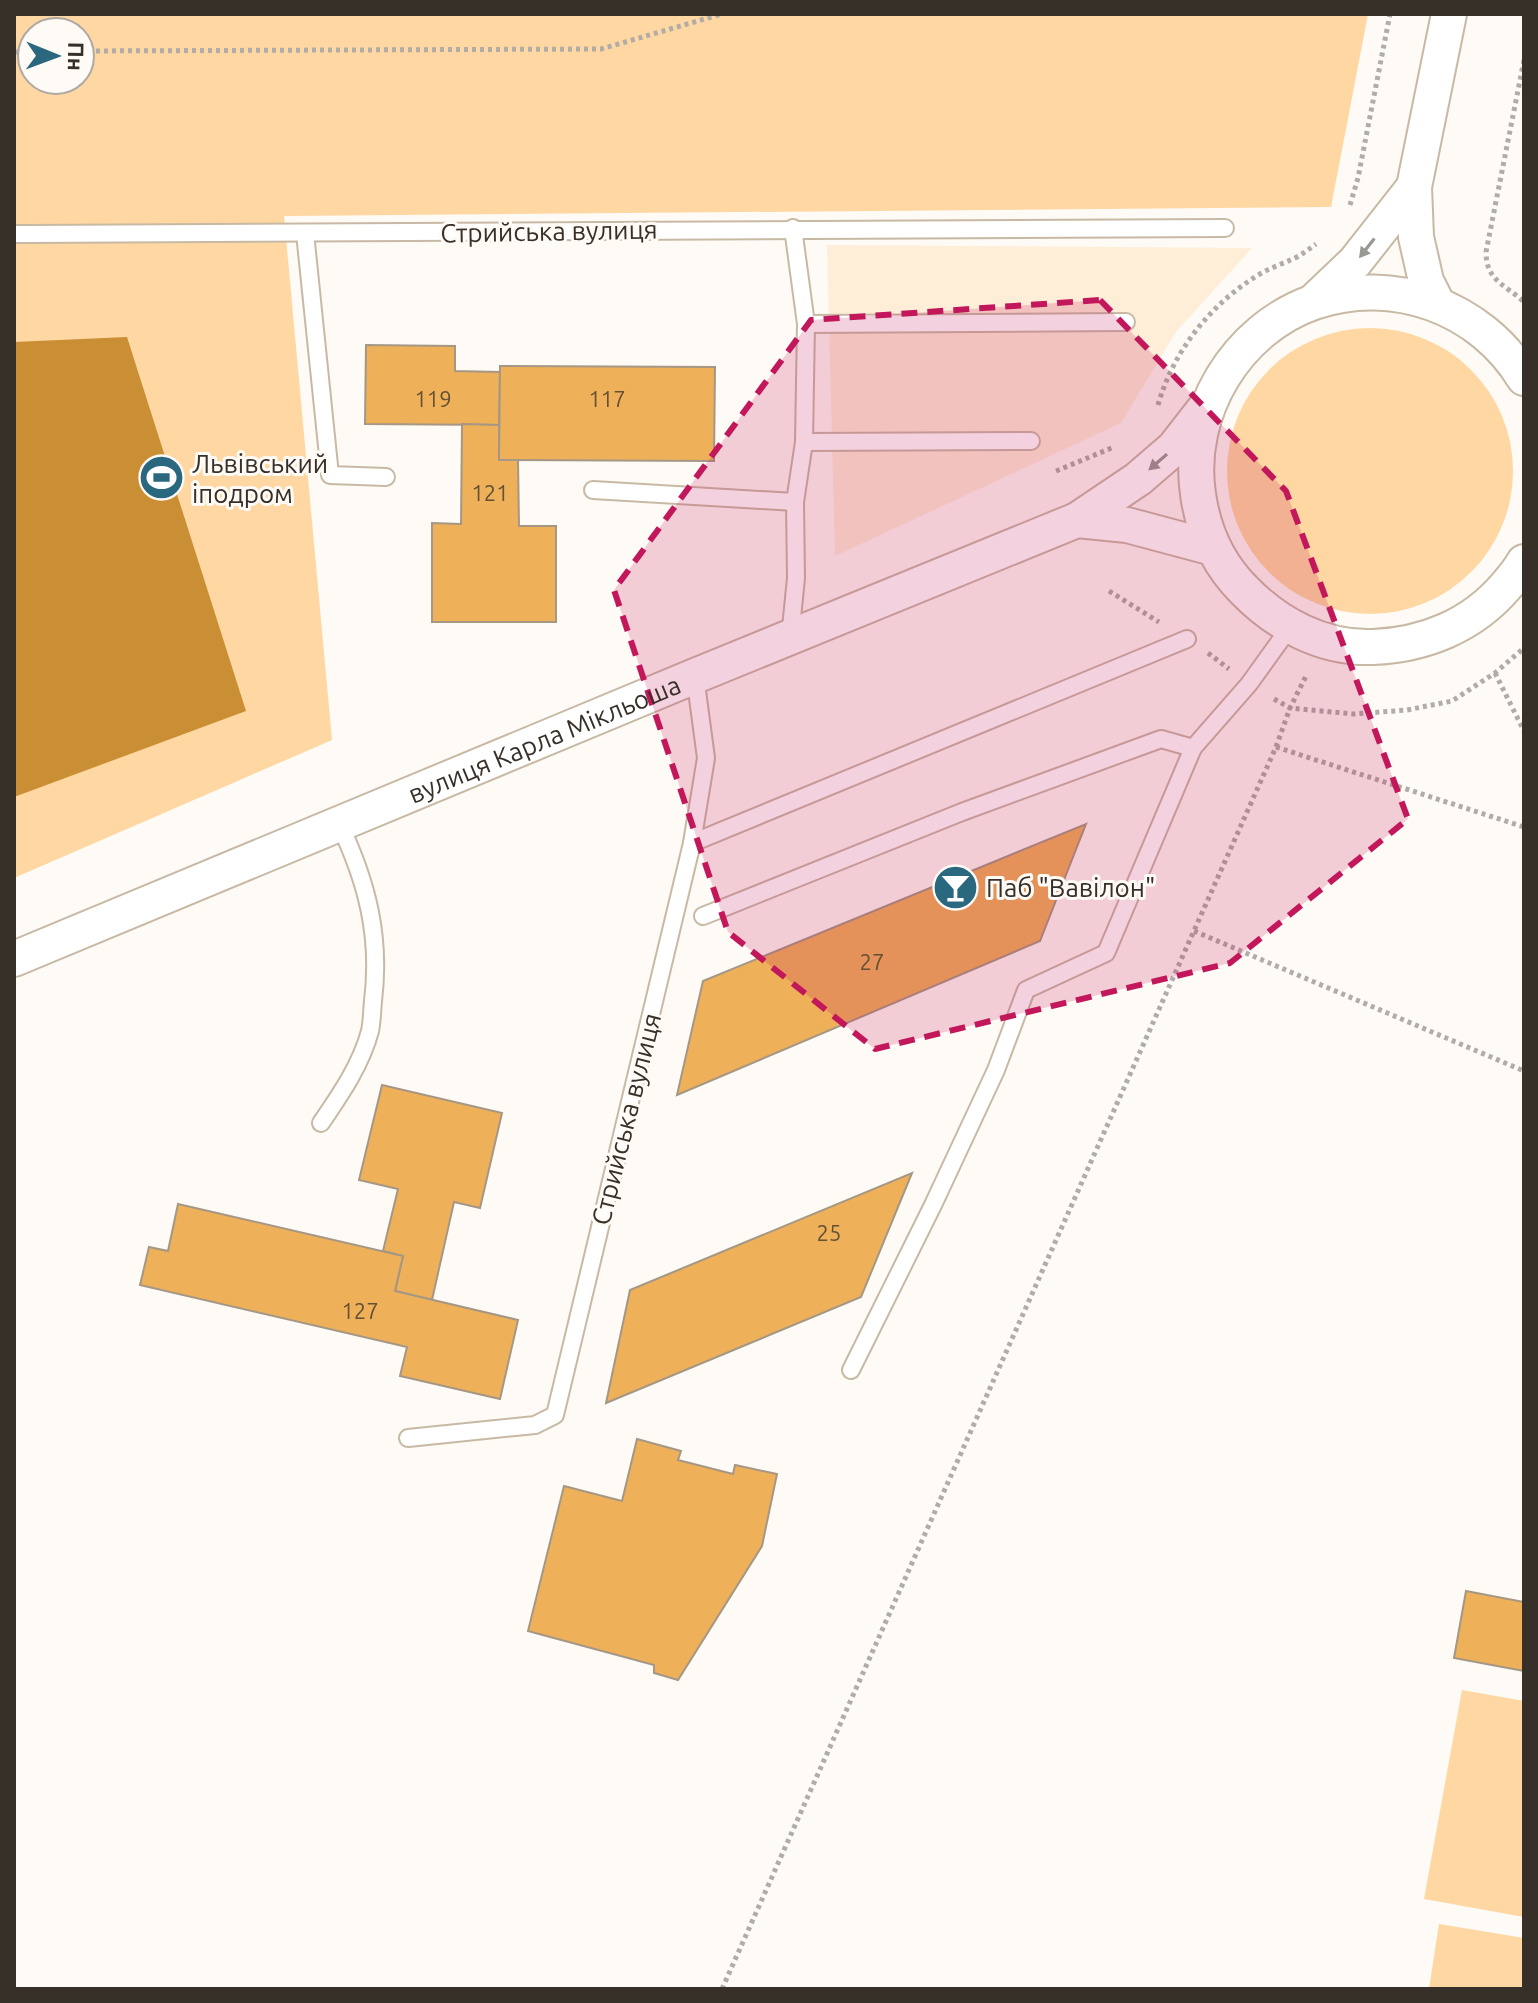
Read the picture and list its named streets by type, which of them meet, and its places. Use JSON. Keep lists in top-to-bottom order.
{
  "streets": {
    "street": ["вулиця Карла Мікльоша"],
    "lane": ["Стрийська вулиця"]
  },
  "crossings": [
    ["Стрийська вулиця", "вулиця Карла Мікльоша"]
  ],
  "places": {
    "sports": ["Львівський іподром"],
    "bar": ["Паб \"Вавілон\""]
  },
  "house_numbers": [
    "119",
    "117",
    "121",
    "27",
    "25",
    "127"
  ],
  "north": "right"
}
